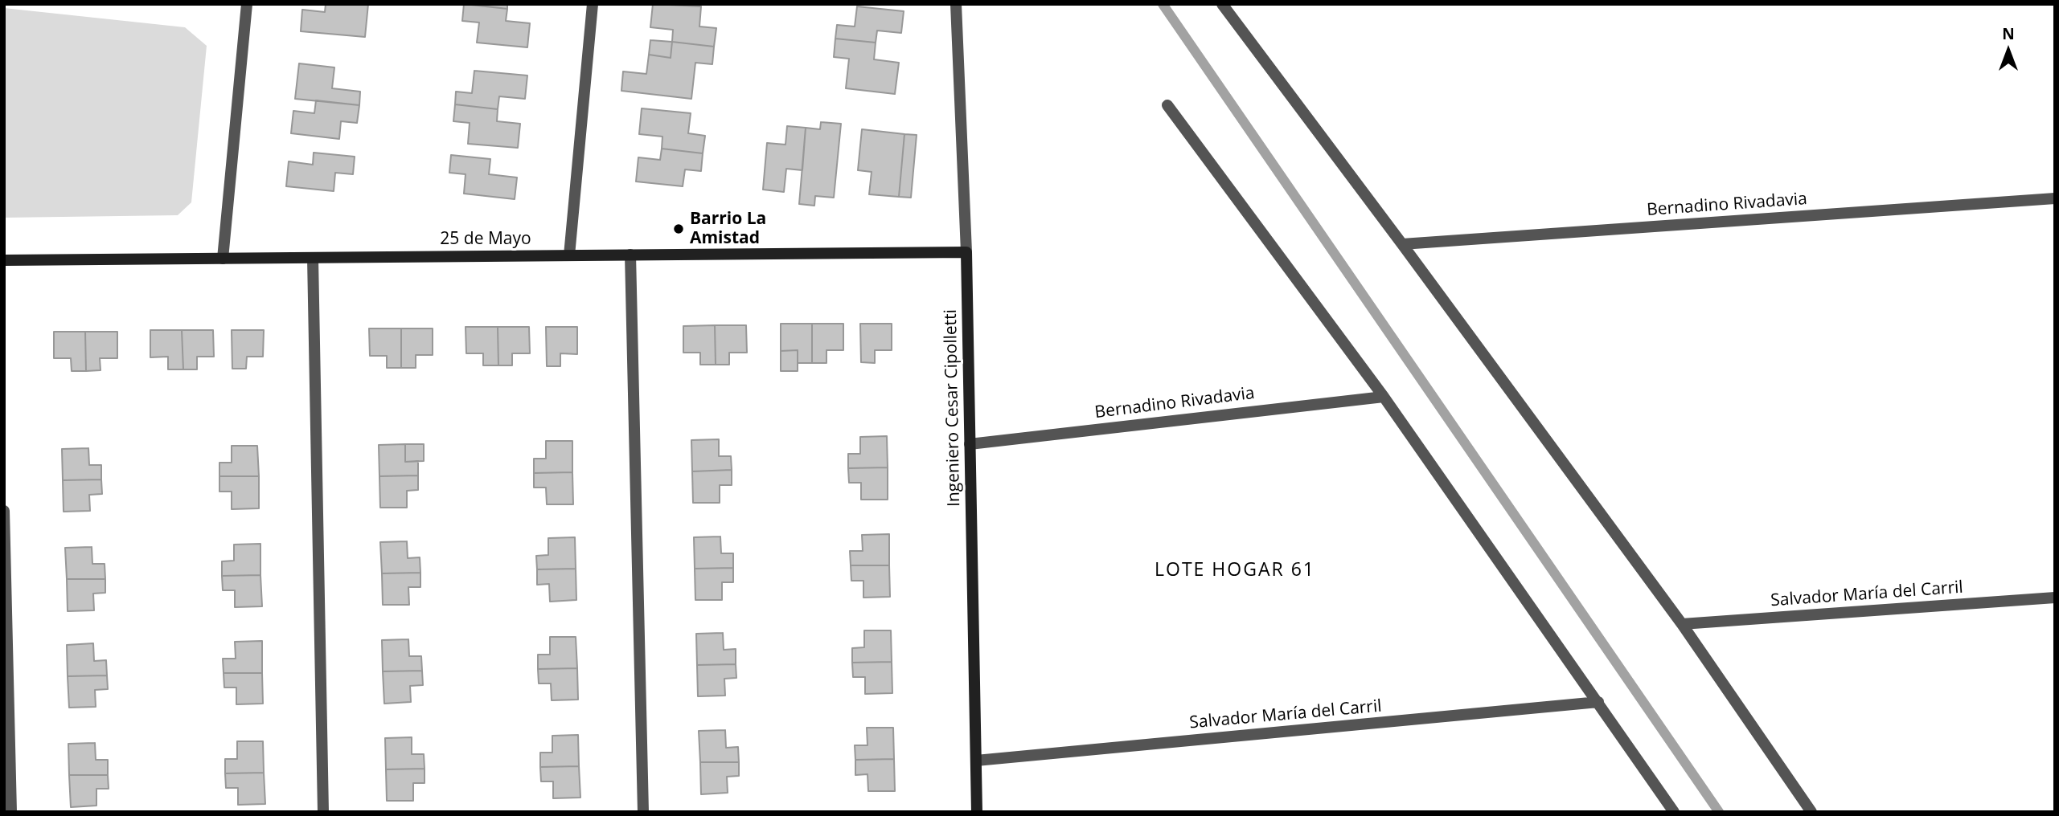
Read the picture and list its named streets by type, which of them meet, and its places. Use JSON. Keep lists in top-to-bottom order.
{
  "streets": {
    "street": [
      "Bernadino Rivadavia",
      "25 de Mayo",
      "Ingeniero Cesar Cipolletti",
      "Salvador María del Carril"
    ]
  },
  "crossings": [
    ["Bernadino Rivadavia", "Ingeniero Cesar Cipolletti"],
    ["25 de Mayo", "Ingeniero Cesar Cipolletti"],
    ["Ingeniero Cesar Cipolletti", "Salvador María del Carril"]
  ],
  "districts": ["LOTE HOGAR 61"],
  "places": ["Barrio La Amistad"],
  "north": "top"
}
